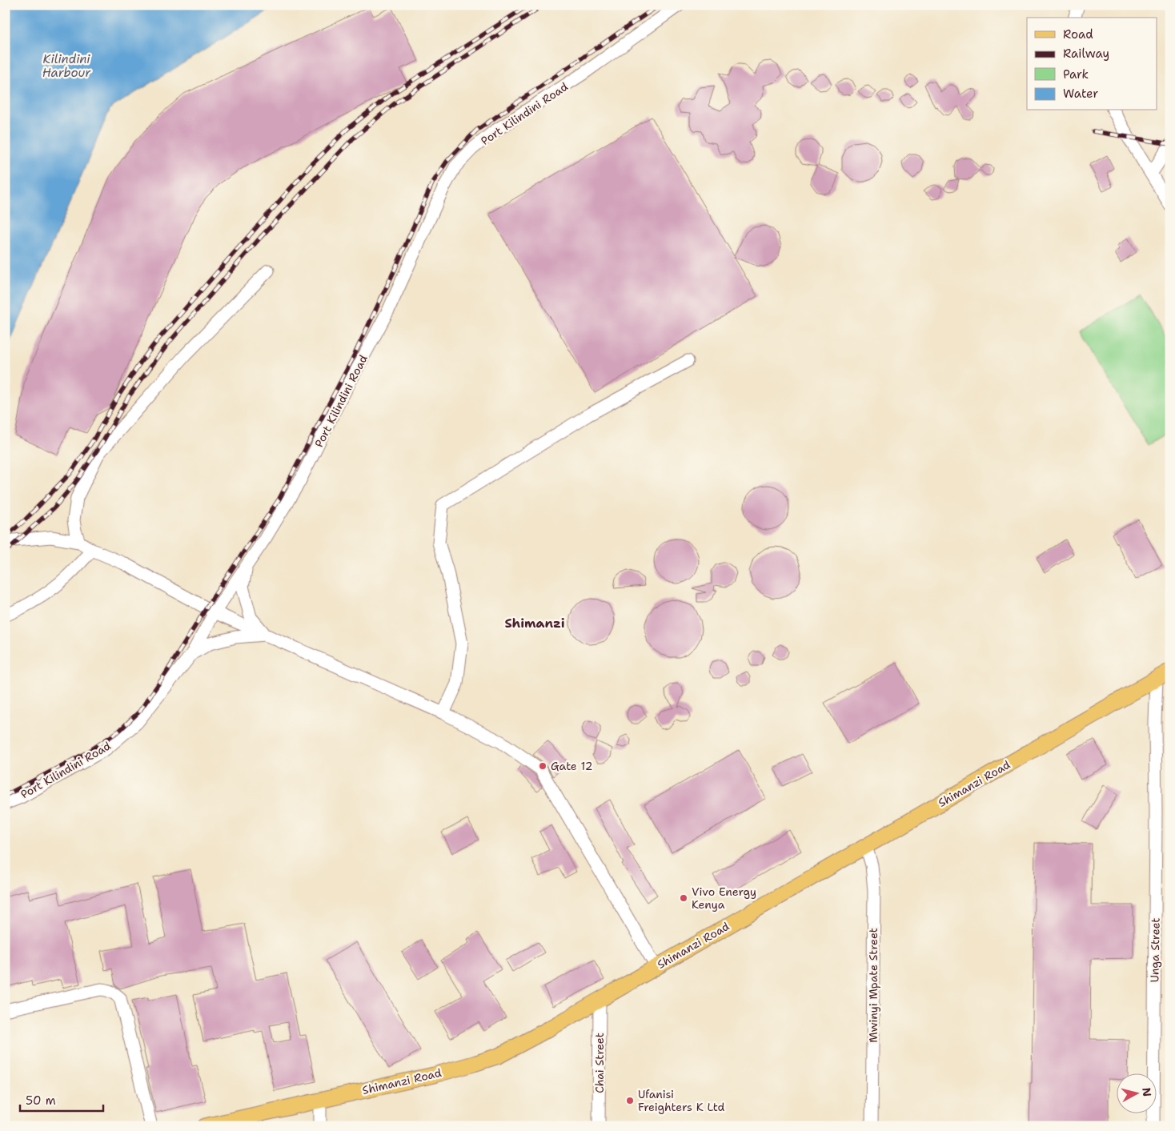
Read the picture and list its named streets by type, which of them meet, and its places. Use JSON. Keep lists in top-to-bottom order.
{
  "streets": {
    "main road": ["Shimanzi Road"],
    "street": [
      "Port Kilindini Road",
      "Unga Street",
      "Mwinyi Mpate Street",
      "Chai Street"
    ]
  },
  "crossings": [
    ["Shimanzi Road", "Unga Street"],
    ["Shimanzi Road", "Mwinyi Mpate Street"],
    ["Shimanzi Road", "Chai Street"]
  ],
  "districts": ["Shimanzi"],
  "water": ["Kilindini Harbour"],
  "places": ["Gate 12", "Vivo Energy Kenya", "Ufanisi Freighters K Ltd"],
  "legend": [
    "Road",
    "Railway",
    "Park",
    "Water"
  ],
  "scale_bar": "50 m",
  "north": "right"
}
